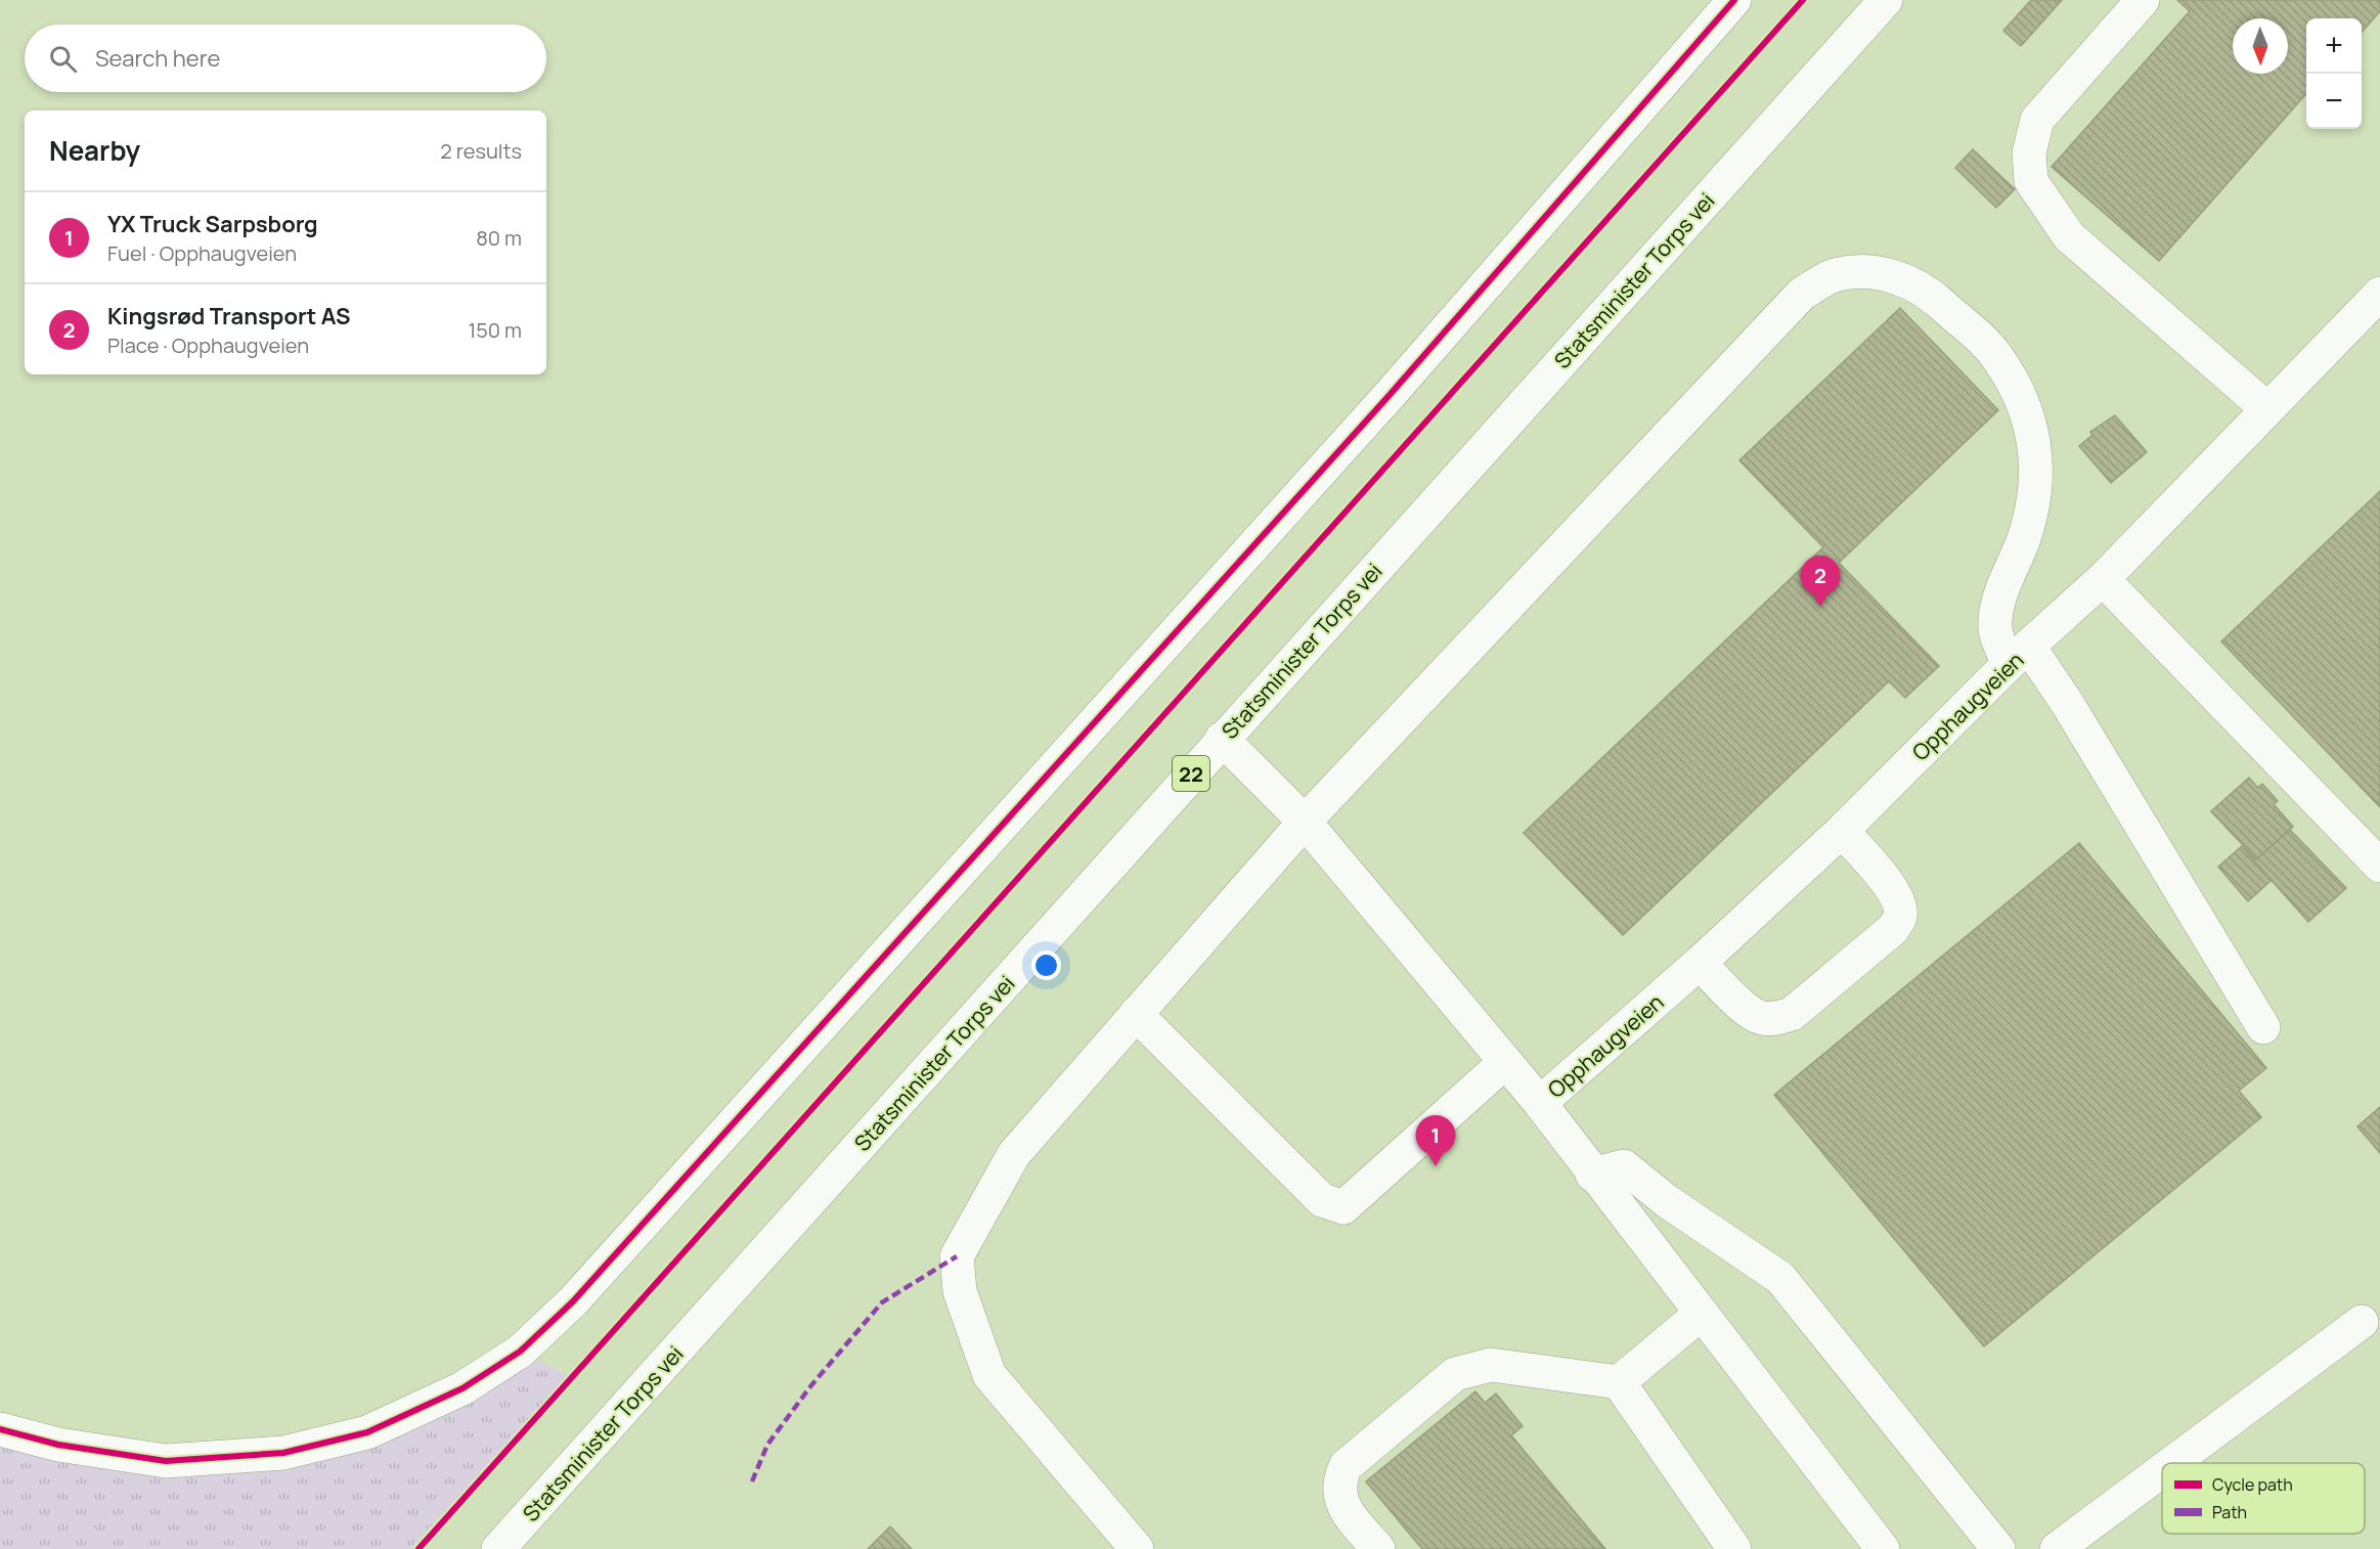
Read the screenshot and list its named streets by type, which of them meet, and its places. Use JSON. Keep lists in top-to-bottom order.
{
  "streets": {
    "main road": ["Statsminister Torps vei", "Opphaugveien", "22"]
  },
  "crossings": [
    ["Statsminister Torps vei", "Opphaugveien"]
  ],
  "legend": ["Cycle path", "Path"],
  "north": "bottom",
  "page": {
    "map_buttons": ["+", "−"],
    "search": "Search here",
    "heading": ["Nearby", "2 results"],
    "list": [
      {
        "mark": "1",
        "name": "YX Truck Sarpsborg",
        "note": "Fuel · Opphaugveien",
        "value": "80 m"
      },
      {
        "mark": "2",
        "name": "Kingsrød Transport AS",
        "note": "Place · Opphaugveien",
        "value": "150 m"
      }
    ],
    "pins": ["2", "1"]
  }
}
